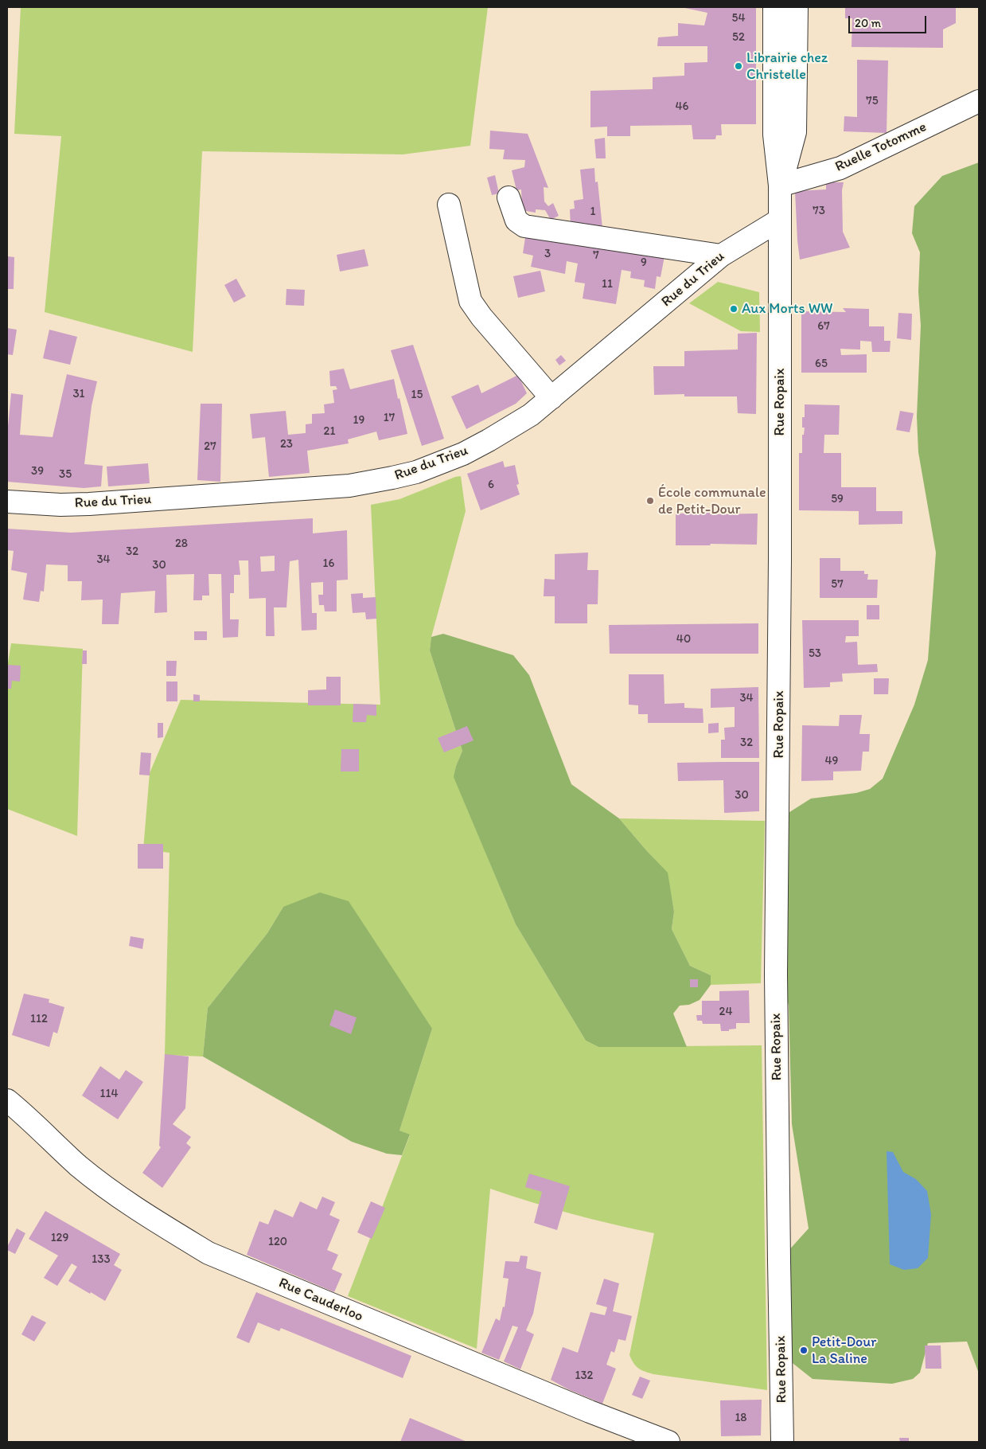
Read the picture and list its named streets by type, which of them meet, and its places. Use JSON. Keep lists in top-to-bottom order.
{
  "streets": {
    "street": [
      "Ruelle Totomme",
      "Rue du Trieu",
      "Rue Ropaix",
      "Rue Cauderloo"
    ]
  },
  "crossings": [
    ["Ruelle Totomme", "Rue Ropaix"],
    ["Rue du Trieu", "Rue Ropaix"]
  ],
  "places": [
    "Librairie chez Christelle",
    "Aux Morts WW",
    "École communale de Petit-Dour",
    "Petit-Dour La Saline"
  ],
  "house_numbers": [
    "54",
    "52",
    "75",
    "46",
    "73",
    "1",
    "3",
    "7",
    "9",
    "11",
    "67",
    "65",
    "31",
    "15",
    "17",
    "19",
    "21",
    "23",
    "27",
    "39",
    "35",
    "6",
    "59",
    "28",
    "32",
    "34",
    "16",
    "30",
    "57",
    "40",
    "53",
    "34",
    "32",
    "49",
    "30",
    "24",
    "112",
    "114",
    "129",
    "120",
    "133",
    "132",
    "18"
  ],
  "scale_bar": "20 m"
}
